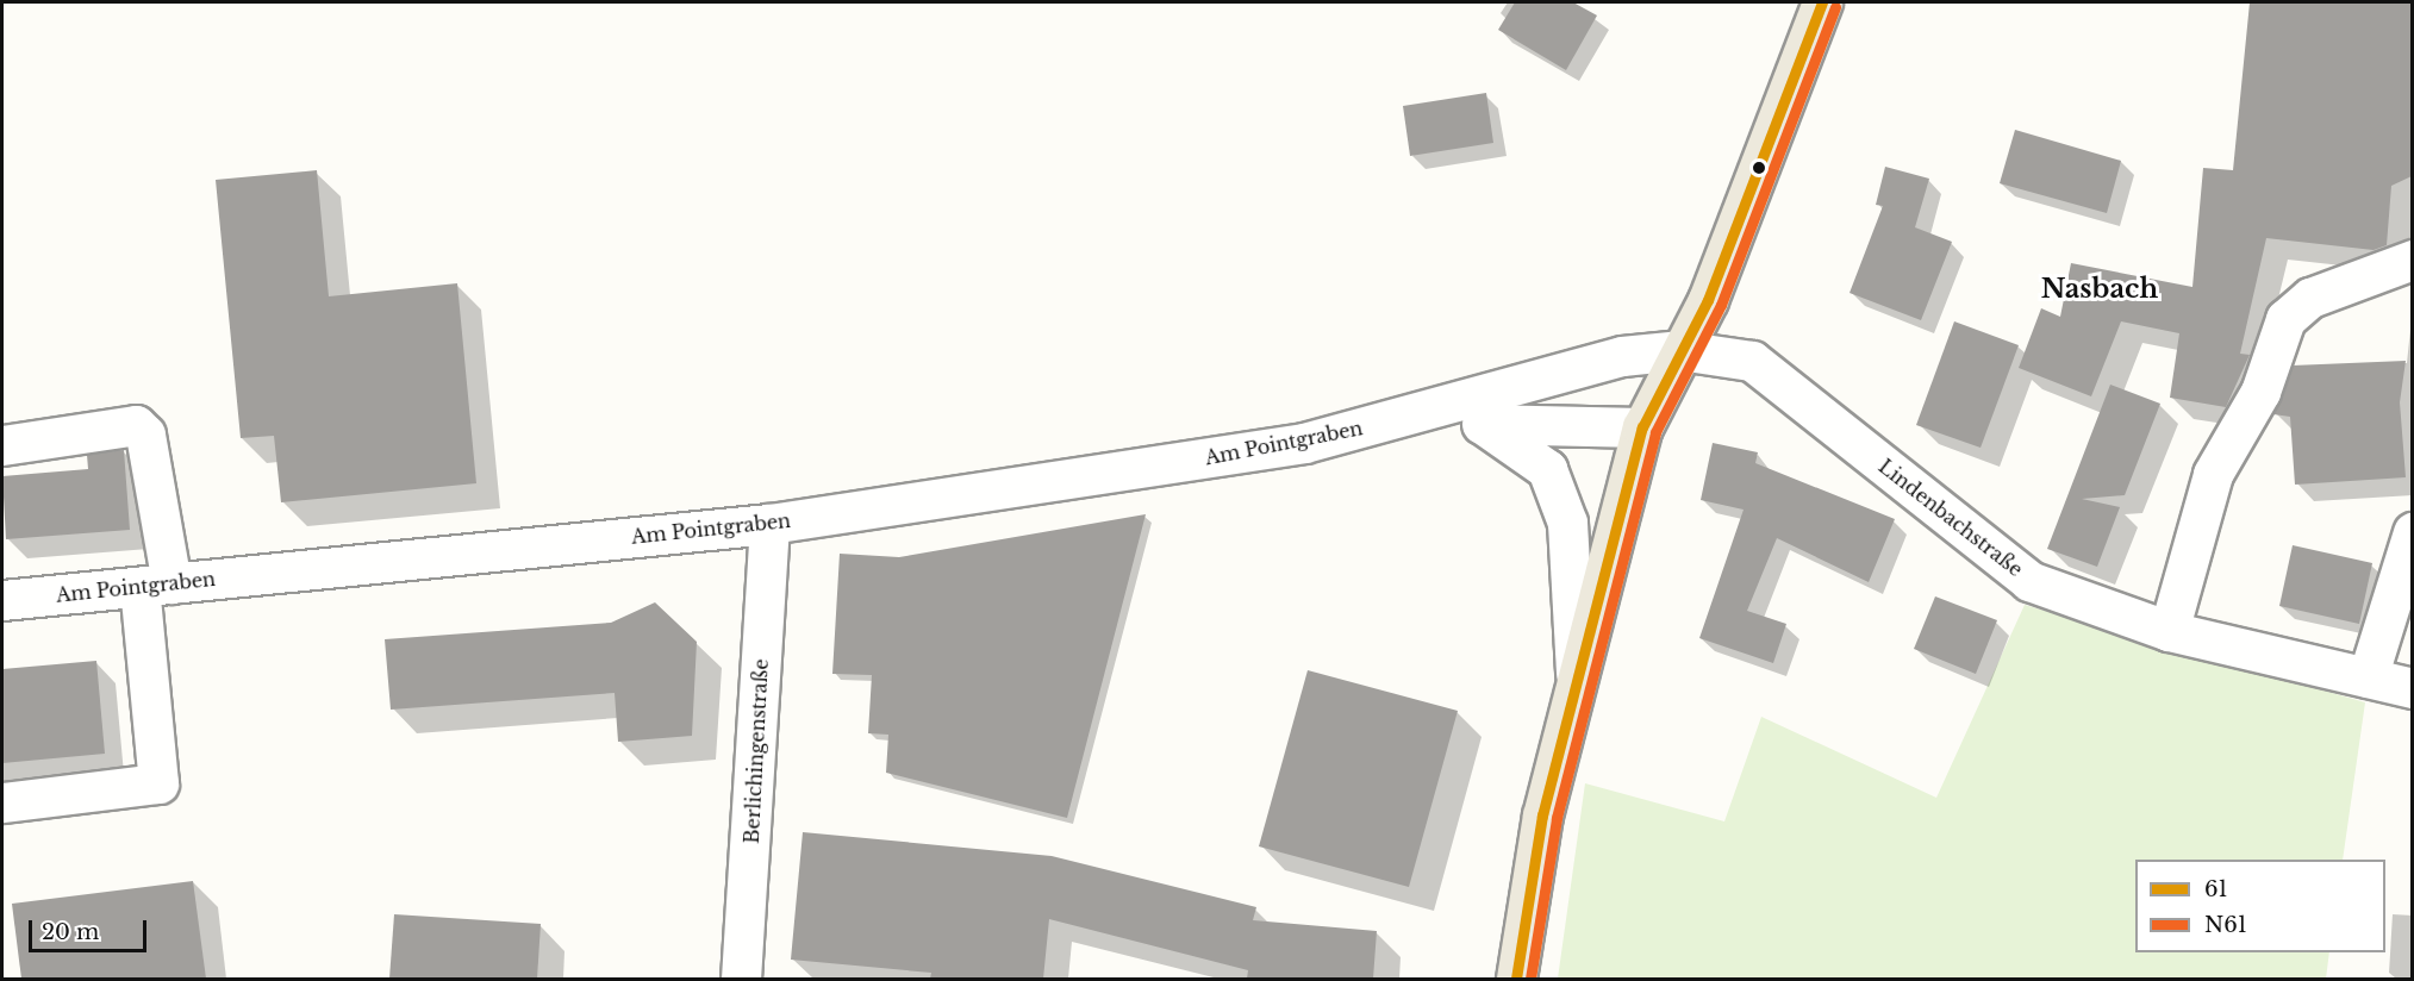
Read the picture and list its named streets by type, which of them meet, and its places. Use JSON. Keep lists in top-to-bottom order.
{
  "streets": {
    "street": ["Am Pointgraben", "Lindenbachstraße", "Berlichingenstraße"]
  },
  "crossings": [
    ["Am Pointgraben", "Lindenbachstraße"],
    ["Am Pointgraben", "Berlichingenstraße"]
  ],
  "districts": ["Nasbach"],
  "lines": ["transit line 61", "transit line N61"],
  "legend": ["61", "N61"],
  "scale_bar": "20 m"
}
